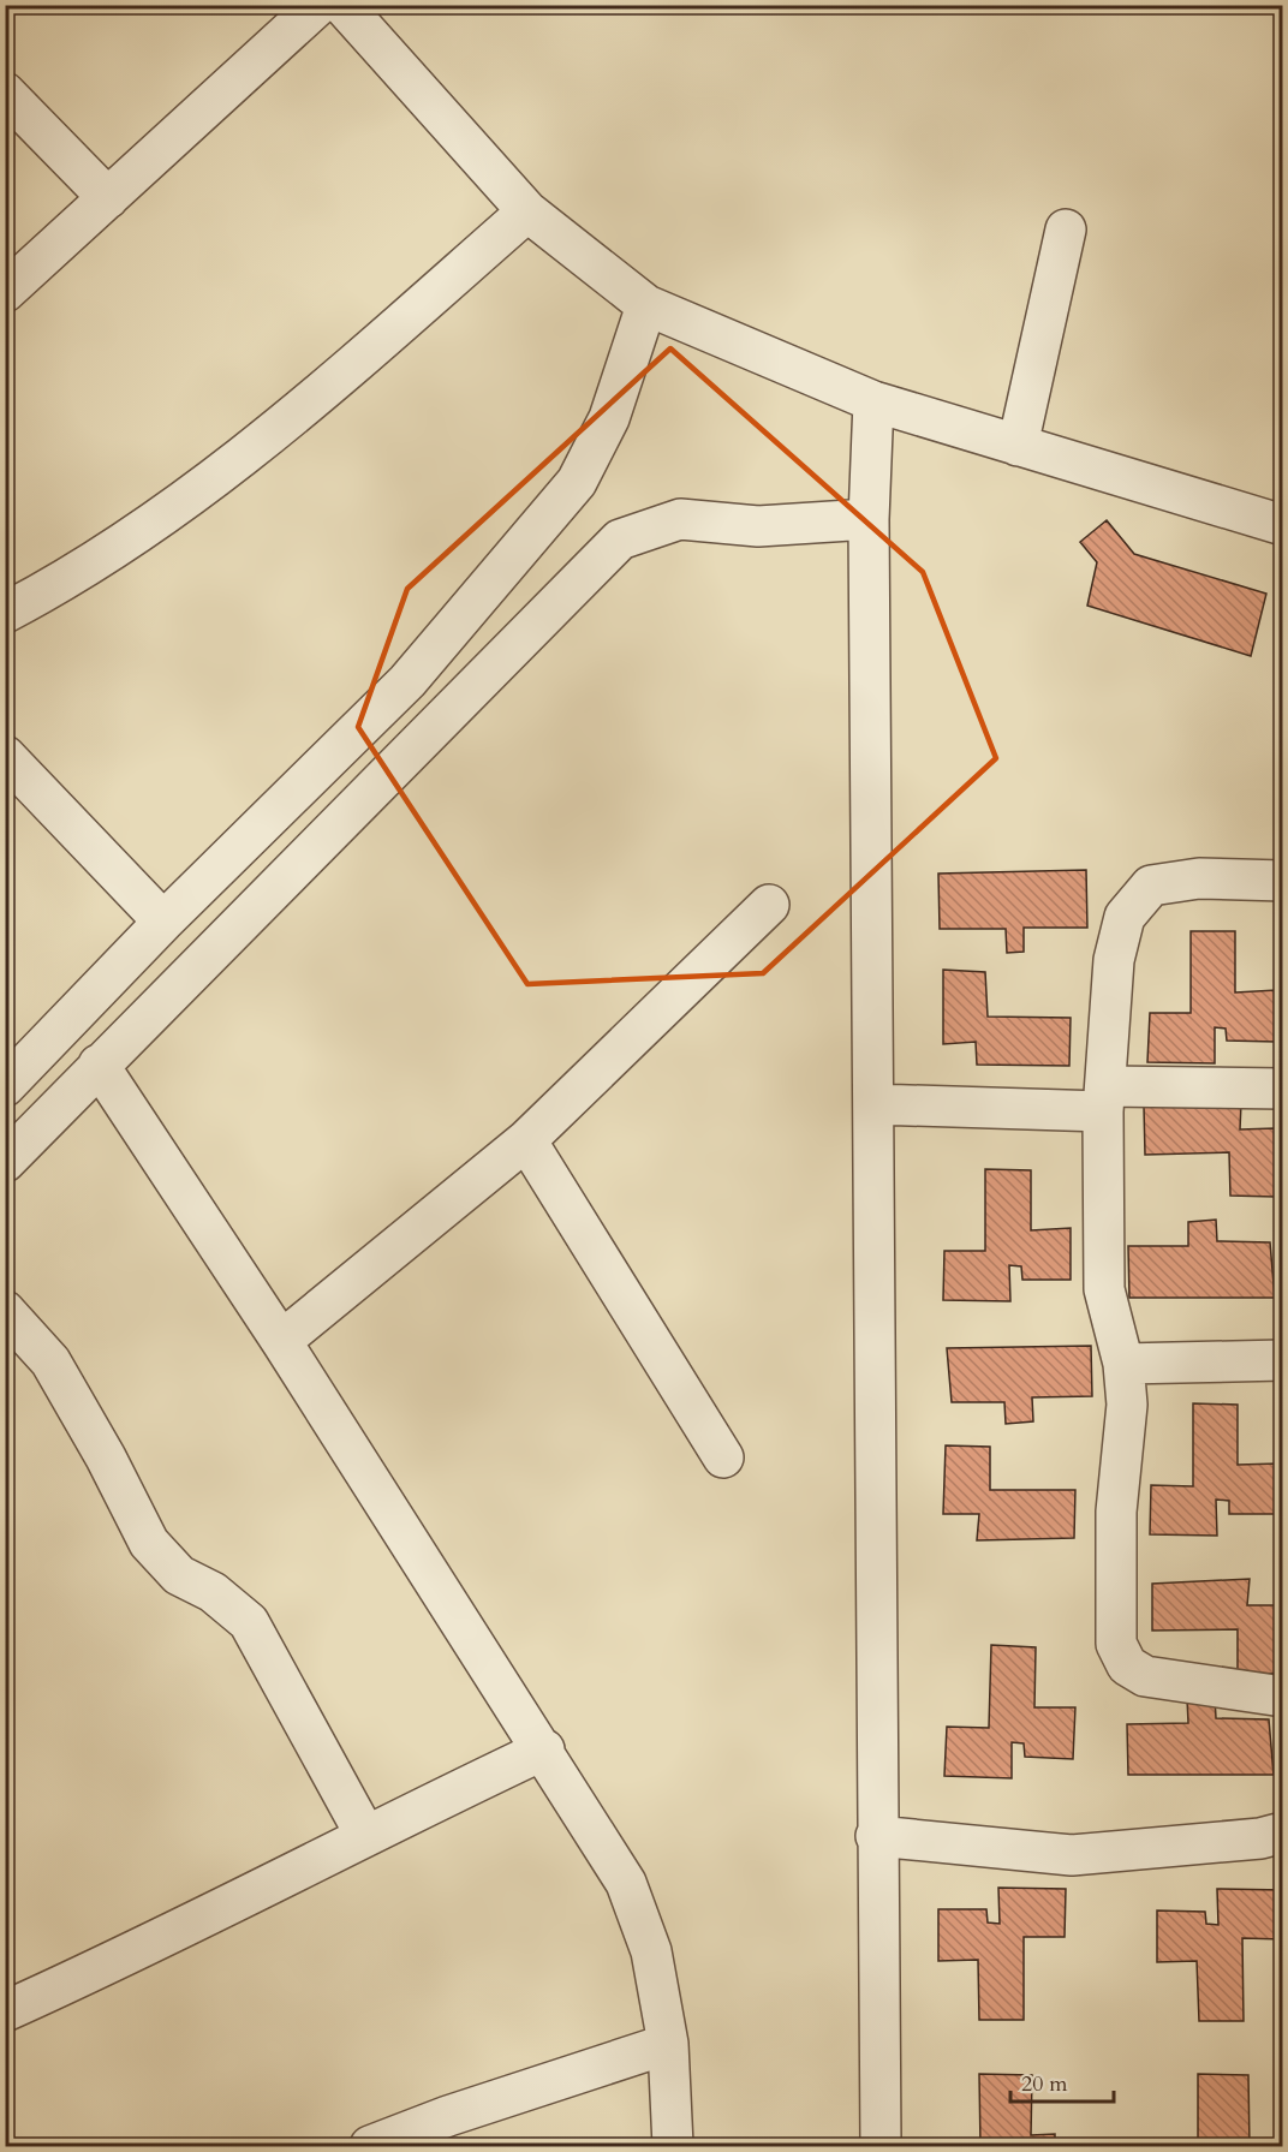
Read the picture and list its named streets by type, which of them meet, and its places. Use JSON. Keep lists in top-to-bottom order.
{
  "scale_bar": "20 m"
}
